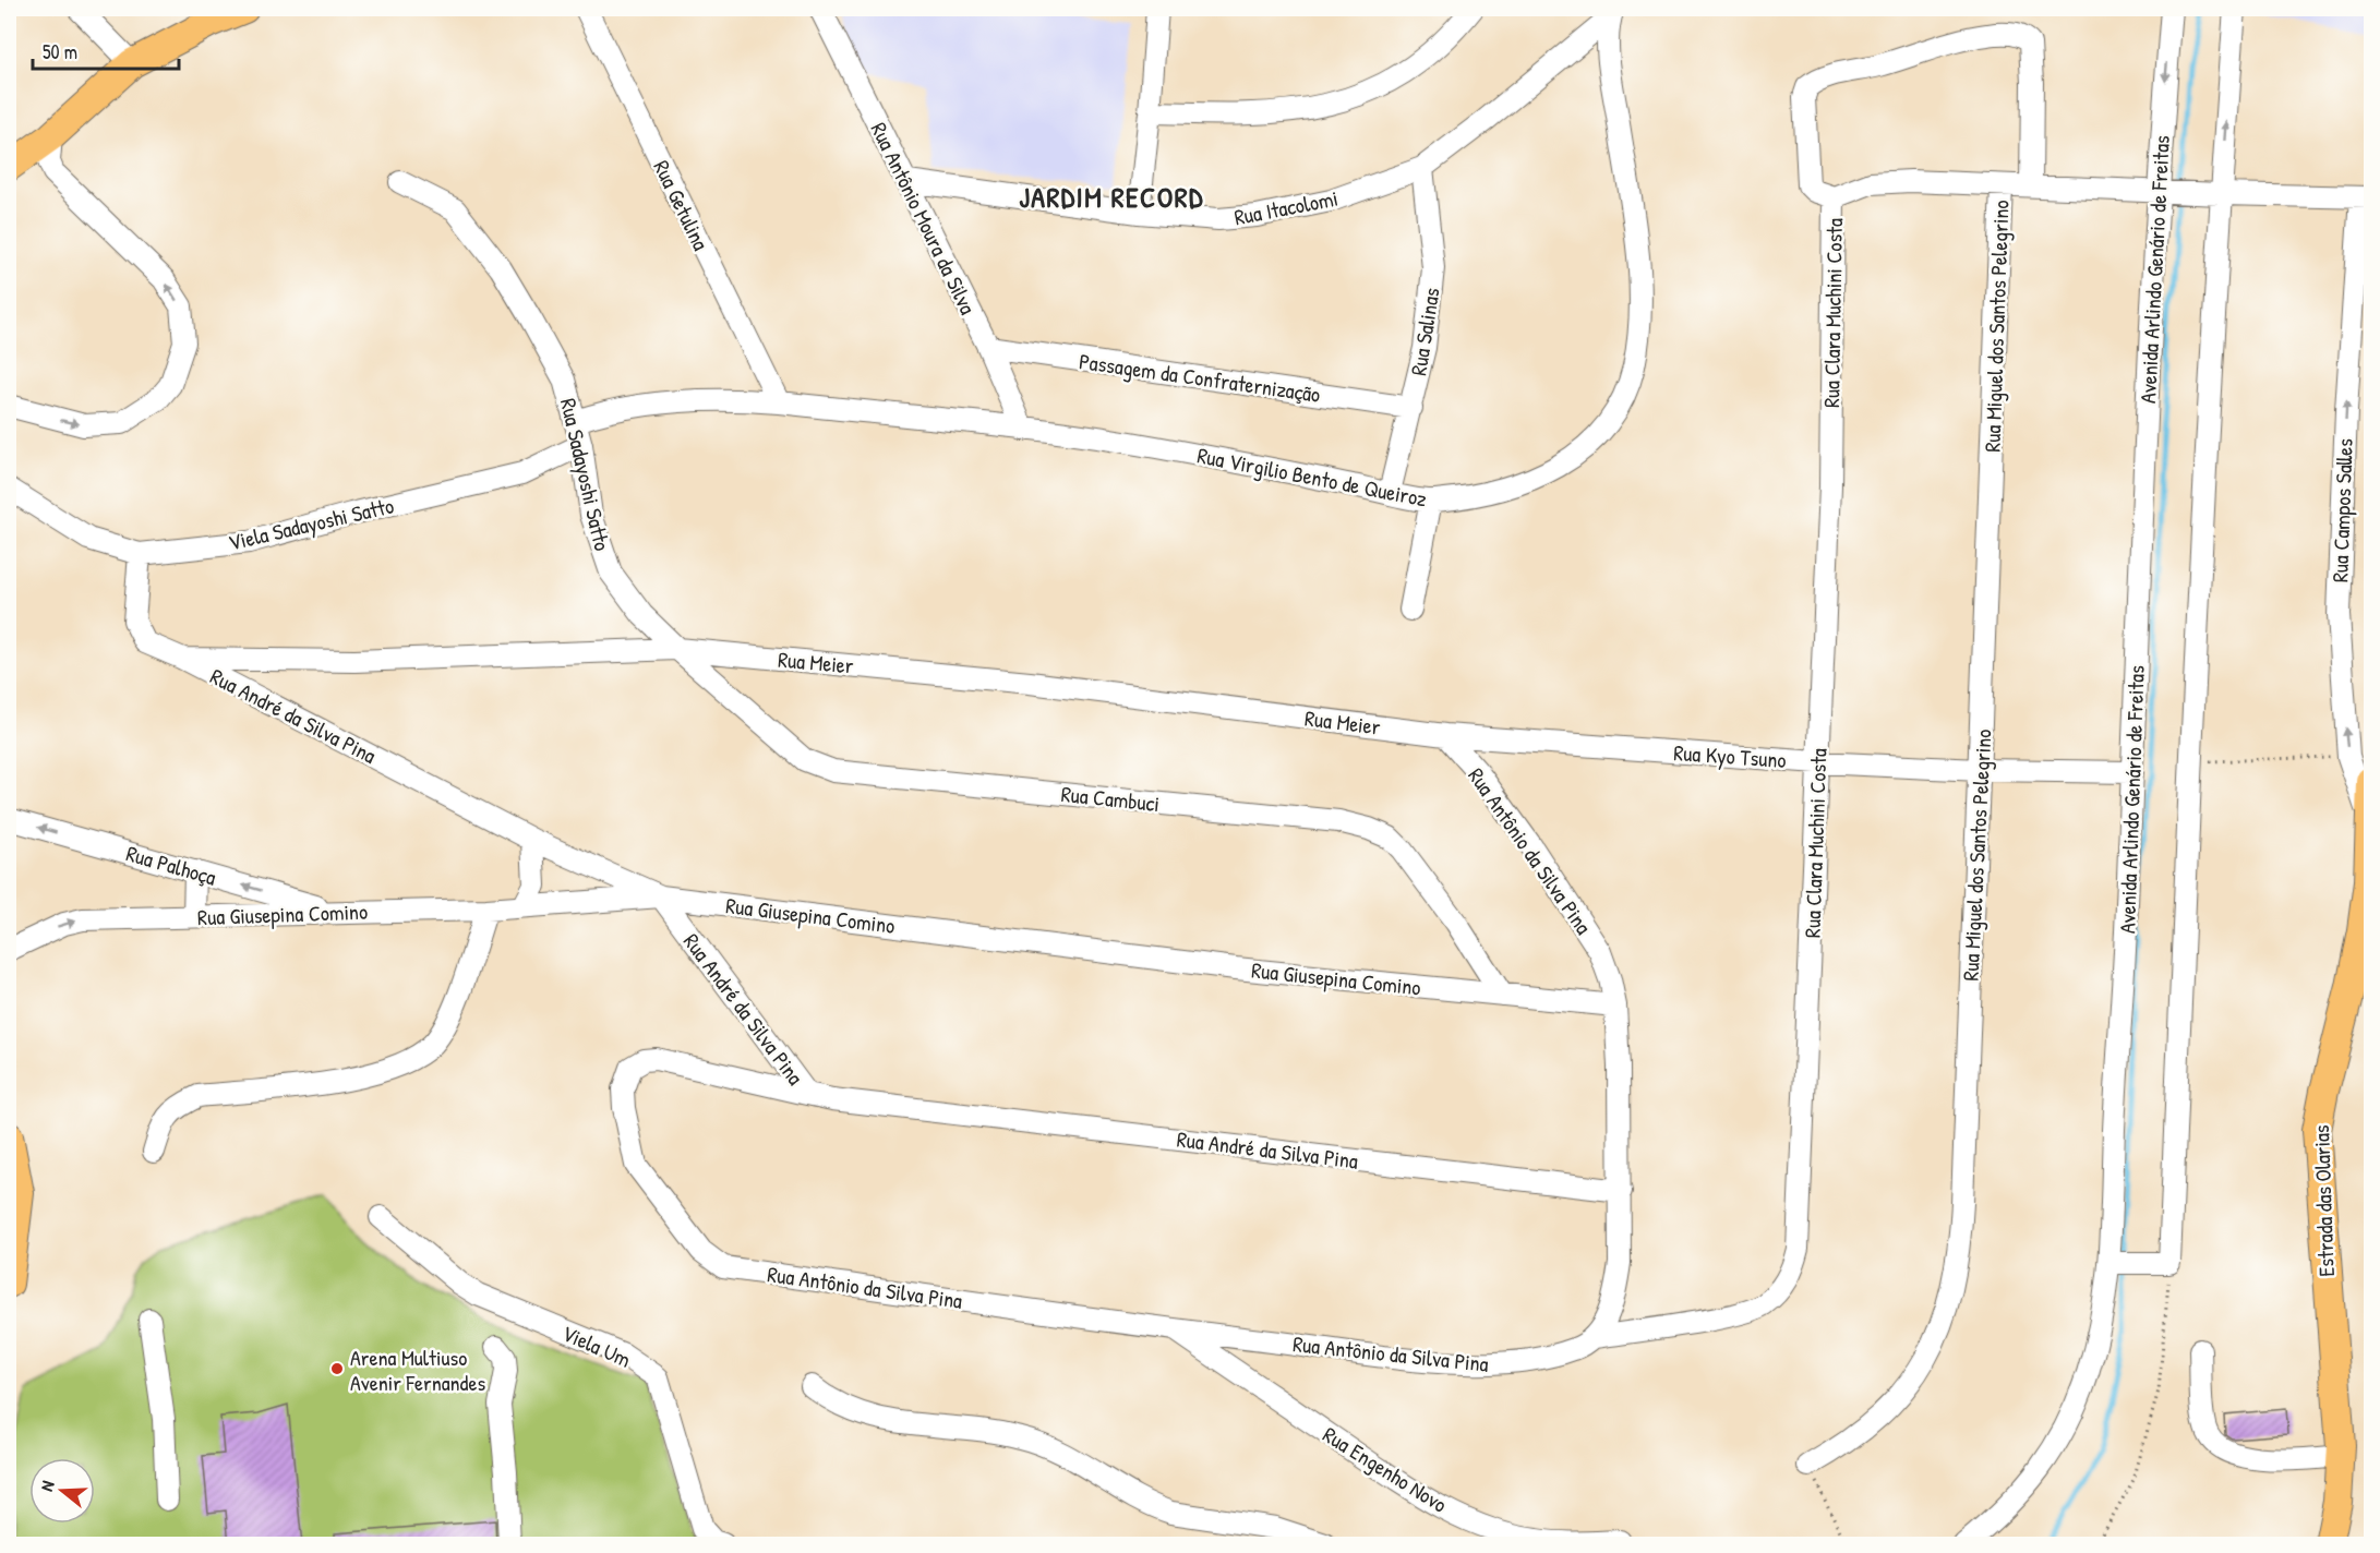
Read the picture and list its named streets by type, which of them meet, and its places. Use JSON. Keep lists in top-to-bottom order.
{
  "streets": {
    "main road": ["Estrada das Olarias"],
    "street": [
      "Rua Getulina",
      "Rua Itacolomi",
      "Rua Antônio Moura da Silva",
      "Avenida Arlindo Genário de Freitas",
      "Rua Clara Muchini Costa",
      "Rua Miguel dos Santos Pelegrino",
      "Rua Salinas",
      "Passagem da Confraternização",
      "Rua Sadayoshi Satto",
      "Rua Virgilio Bento de Queiroz",
      "Rua Campos Salles",
      "Viela Sadayoshi Satto",
      "Rua Meier",
      "Rua André da Silva Pina",
      "Rua Kyo Tsuno",
      "Rua Cambuci",
      "Rua Antônio da Silva Pina",
      "Rua Palhoça",
      "Rua Giusepina Comino",
      "Viela Um",
      "Rua Engenho Novo"
    ]
  },
  "crossings": [
    ["Rua Getulina", "Rua Virgilio Bento de Queiroz"],
    ["Rua Itacolomi", "Rua Antônio Moura da Silva"],
    ["Rua Itacolomi", "Rua Salinas"],
    ["Rua Itacolomi", "Rua Virgilio Bento de Queiroz"],
    ["Rua Antônio Moura da Silva", "Passagem da Confraternização"],
    ["Rua Antônio Moura da Silva", "Rua Virgilio Bento de Queiroz"],
    ["Avenida Arlindo Genário de Freitas", "Rua Kyo Tsuno"],
    ["Rua Clara Muchini Costa", "Rua Kyo Tsuno"],
    ["Rua Clara Muchini Costa", "Rua Antônio da Silva Pina"],
    ["Rua Miguel dos Santos Pelegrino", "Rua Kyo Tsuno"],
    ["Rua Salinas", "Passagem da Confraternização"],
    ["Rua Salinas", "Rua Virgilio Bento de Queiroz"],
    ["Rua Sadayoshi Satto", "Rua Virgilio Bento de Queiroz"],
    ["Rua Sadayoshi Satto", "Viela Sadayoshi Satto"],
    ["Rua Sadayoshi Satto", "Rua Meier"],
    ["Rua Sadayoshi Satto", "Rua Cambuci"],
    ["Rua Campos Salles", "Estrada das Olarias"],
    ["Viela Sadayoshi Satto", "Rua André da Silva Pina"],
    ["Rua Meier", "Rua André da Silva Pina"],
    ["Rua Meier", "Rua Kyo Tsuno"],
    ["Rua Meier", "Rua Cambuci"],
    ["Rua Meier", "Rua Antônio da Silva Pina"],
    ["Rua André da Silva Pina", "Rua Antônio da Silva Pina"],
    ["Rua André da Silva Pina", "Rua Giusepina Comino"],
    ["Rua Kyo Tsuno", "Rua Antônio da Silva Pina"],
    ["Rua Cambuci", "Rua Giusepina Comino"],
    ["Rua Antônio da Silva Pina", "Rua Giusepina Comino"],
    ["Rua Antônio da Silva Pina", "Rua Engenho Novo"],
    ["Rua Palhoça", "Rua Giusepina Comino"]
  ],
  "one_way": ["Rua Palhoça"],
  "districts": ["JARDIM RECORD"],
  "places": ["Arena Multiuso Avenir Fernandes"],
  "scale_bar": "50 m",
  "north": "left"
}
